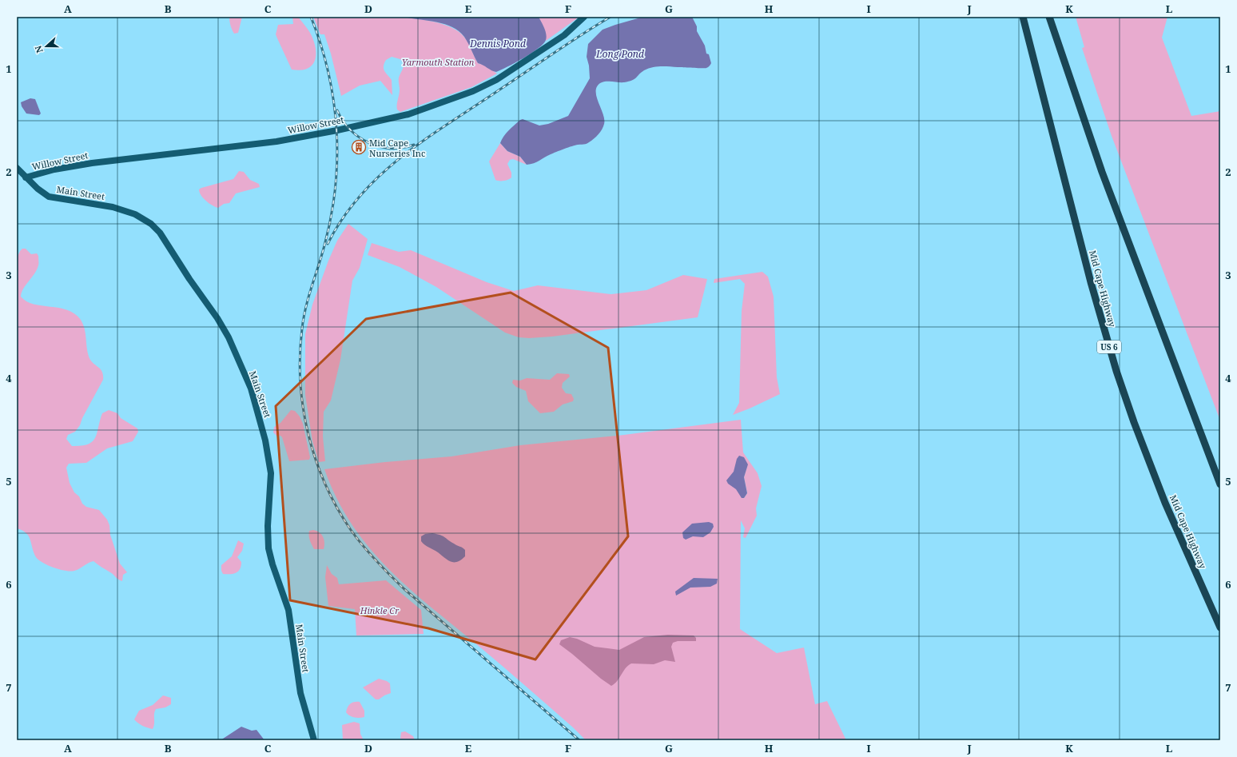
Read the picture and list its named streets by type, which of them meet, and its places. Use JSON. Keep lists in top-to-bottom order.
{
  "streets": {
    "highway": ["Mid Cape Highway", "US 6"],
    "main road": ["Willow Street", "Main Street"]
  },
  "crossings": [
    ["Willow Street", "Main Street"]
  ],
  "water": ["Dennis Pond", "Long Pond"],
  "parks": ["Yarmouth Station", "Hinkle Cr"],
  "places": {
    "building": ["Mid Cape Nurseries Inc"]
  },
  "north": "left",
  "grid": {
    "columns": [
      "A",
      "B",
      "C",
      "D",
      "E",
      "F",
      "G",
      "H",
      "I",
      "J",
      "K",
      "L"
    ],
    "rows": [
      "1",
      "2",
      "3",
      "4",
      "5",
      "6",
      "7"
    ]
  }
}
